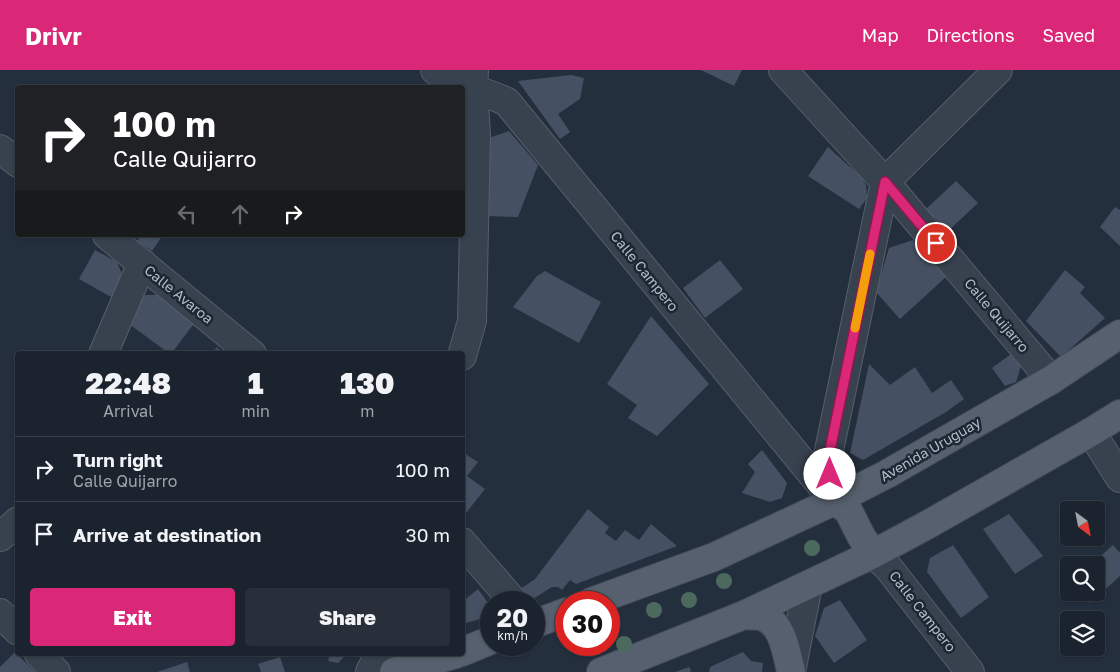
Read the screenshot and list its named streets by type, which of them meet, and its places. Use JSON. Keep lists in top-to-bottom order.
{
  "streets": {
    "main road": ["Avenida Uruguay"],
    "street": ["Calle Campero", "Calle Avaroa", "Calle Quijarro"]
  },
  "crossings": [
    ["Calle Campero", "Avenida Uruguay"],
    ["Calle Quijarro", "Avenida Uruguay"]
  ],
  "north": "bottom right",
  "page": {
    "header": "Drivr",
    "nav": ["Map", "Directions", "Saved"],
    "turn": ["100 m", "Calle Quijarro"],
    "eta": [
      "22:48",
      "Arrival",
      "1",
      "min",
      "130",
      "m"
    ],
    "list": [
      {
        "name": "Turn right",
        "note": "Calle Quijarro",
        "value": "100 m"
      },
      {
        "name": "Arrive at destination",
        "value": "30 m"
      }
    ],
    "buttons": ["Exit", "Share"],
    "speed": "20 km/h",
    "limit": "30"
  }
}
